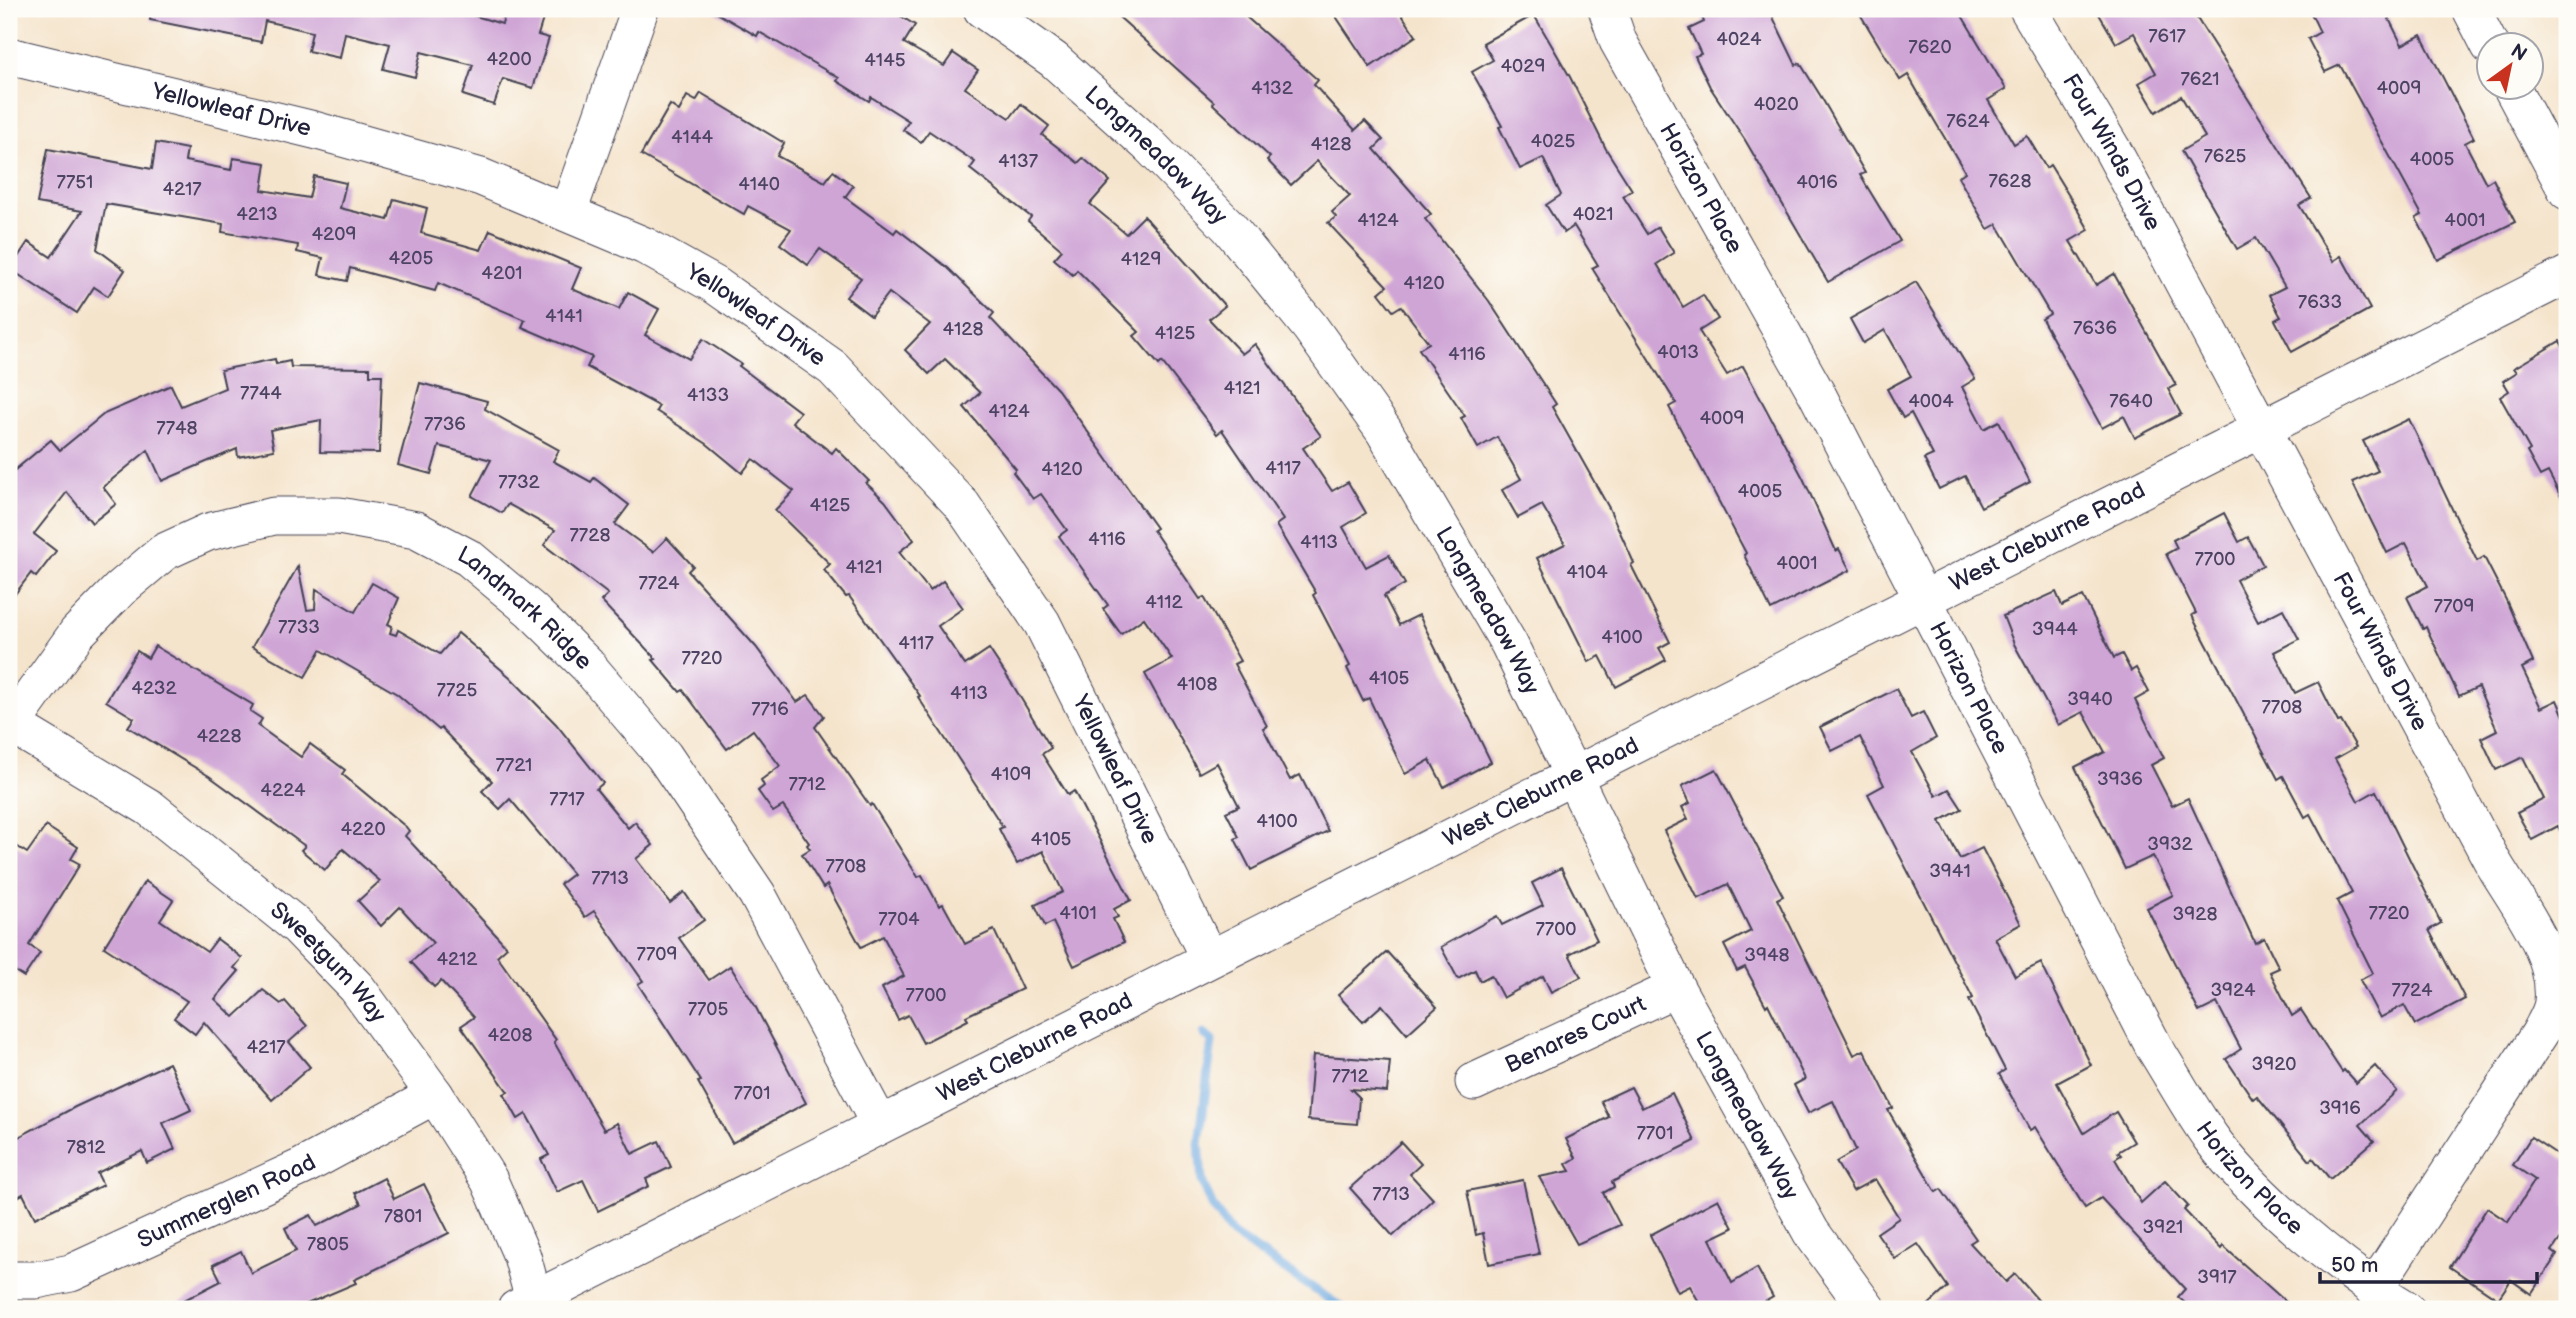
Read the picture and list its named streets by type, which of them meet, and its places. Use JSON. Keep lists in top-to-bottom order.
{
  "streets": {
    "street": [
      "Yellowleaf Drive",
      "Four Winds Drive",
      "Longmeadow Way",
      "Horizon Place",
      "West Cleburne Road",
      "Landmark Ridge",
      "Sweetgum Way",
      "Benares Court",
      "Summerglen Road"
    ]
  },
  "crossings": [
    ["Yellowleaf Drive", "West Cleburne Road"],
    ["Four Winds Drive", "Horizon Place"],
    ["Four Winds Drive", "West Cleburne Road"],
    ["Longmeadow Way", "West Cleburne Road"],
    ["Longmeadow Way", "Benares Court"],
    ["Horizon Place", "West Cleburne Road"],
    ["West Cleburne Road", "Landmark Ridge"],
    ["West Cleburne Road", "Sweetgum Way"],
    ["Landmark Ridge", "Sweetgum Way"],
    ["Sweetgum Way", "Summerglen Road"]
  ],
  "house_numbers": [
    "7617",
    "4024",
    "7620",
    "4200",
    "4145",
    "4029",
    "7621",
    "4132",
    "4009",
    "4020",
    "7624",
    "4144",
    "4025",
    "4128",
    "7625",
    "4005",
    "4137",
    "7628",
    "7751",
    "4016",
    "4140",
    "4217",
    "4213",
    "4021",
    "4124",
    "4001",
    "4209",
    "4205",
    "4129",
    "4201",
    "4120",
    "7633",
    "4141",
    "7636",
    "4128",
    "4125",
    "4013",
    "4116",
    "4121",
    "7744",
    "4133",
    "4004",
    "7640",
    "4124",
    "4009",
    "7736",
    "7748",
    "4117",
    "4120",
    "7732",
    "4005",
    "4125",
    "7728",
    "4116",
    "4113",
    "7700",
    "4001",
    "4121",
    "4104",
    "7724",
    "4112",
    "7709",
    "7733",
    "3944",
    "4100",
    "4117",
    "7720",
    "4105",
    "4108",
    "4232",
    "7725",
    "4113",
    "3940",
    "7708",
    "7716",
    "4228",
    "7721",
    "4109",
    "3936",
    "7712",
    "4224",
    "7717",
    "4100",
    "4220",
    "4105",
    "3932",
    "7708",
    "3941",
    "7713",
    "4101",
    "7720",
    "3928",
    "7704",
    "7700",
    "7709",
    "3948",
    "4212",
    "3924",
    "7724",
    "7700",
    "7705",
    "4208",
    "4217",
    "3920",
    "7712",
    "7701",
    "3916",
    "7701",
    "7812",
    "7713",
    "7801",
    "3921",
    "7805",
    "3917"
  ],
  "scale_bar": "50 m",
  "north": "top right"
}
